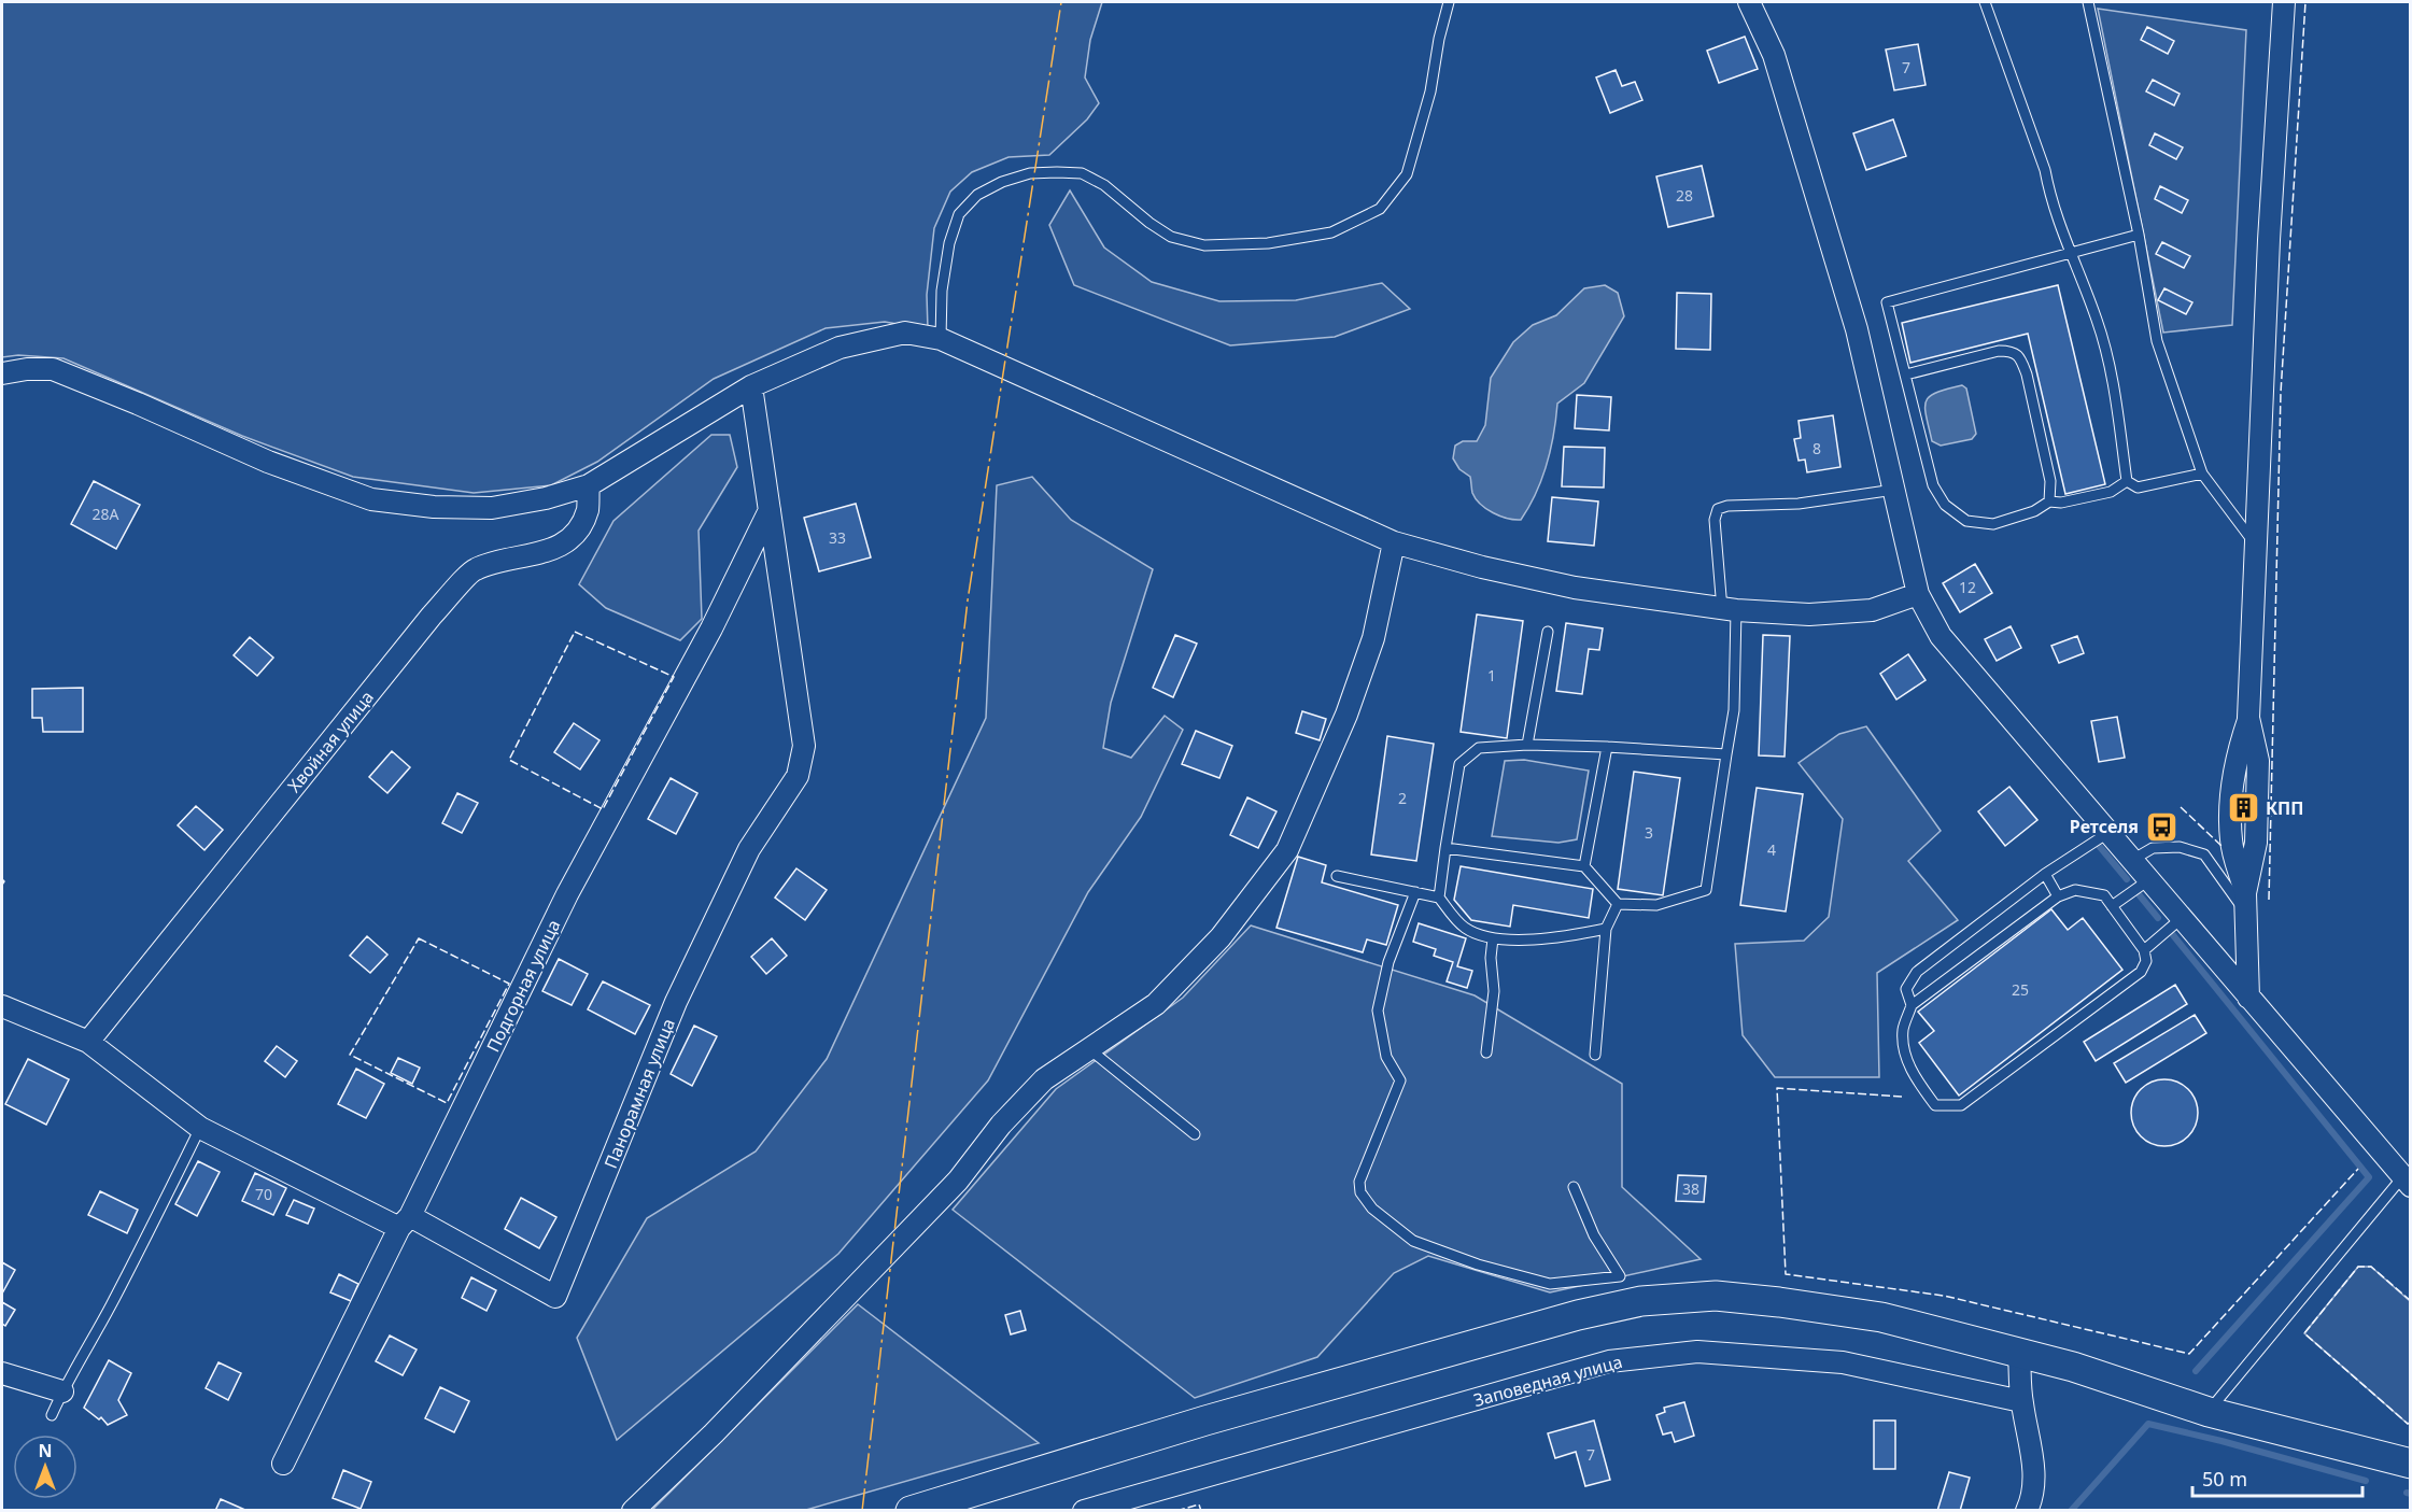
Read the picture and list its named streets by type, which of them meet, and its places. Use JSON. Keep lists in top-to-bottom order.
{
  "streets": {
    "street": [
      "Хвойная улица",
      "Подгорная улица",
      "Панорамная улица",
      "Заповедная улица"
    ]
  },
  "crossings": [
    ["Подгорная улица", "Панорамная улица"]
  ],
  "places": {
    "building": ["КПП"],
    "bus stop": ["Ретселя"]
  },
  "house_numbers": [
    "7",
    "28",
    "8",
    "28А",
    "33",
    "12",
    "1",
    "2",
    "3",
    "4",
    "25",
    "38",
    "70",
    "7"
  ],
  "scale_bar": "50 m",
  "north": "top"
}
